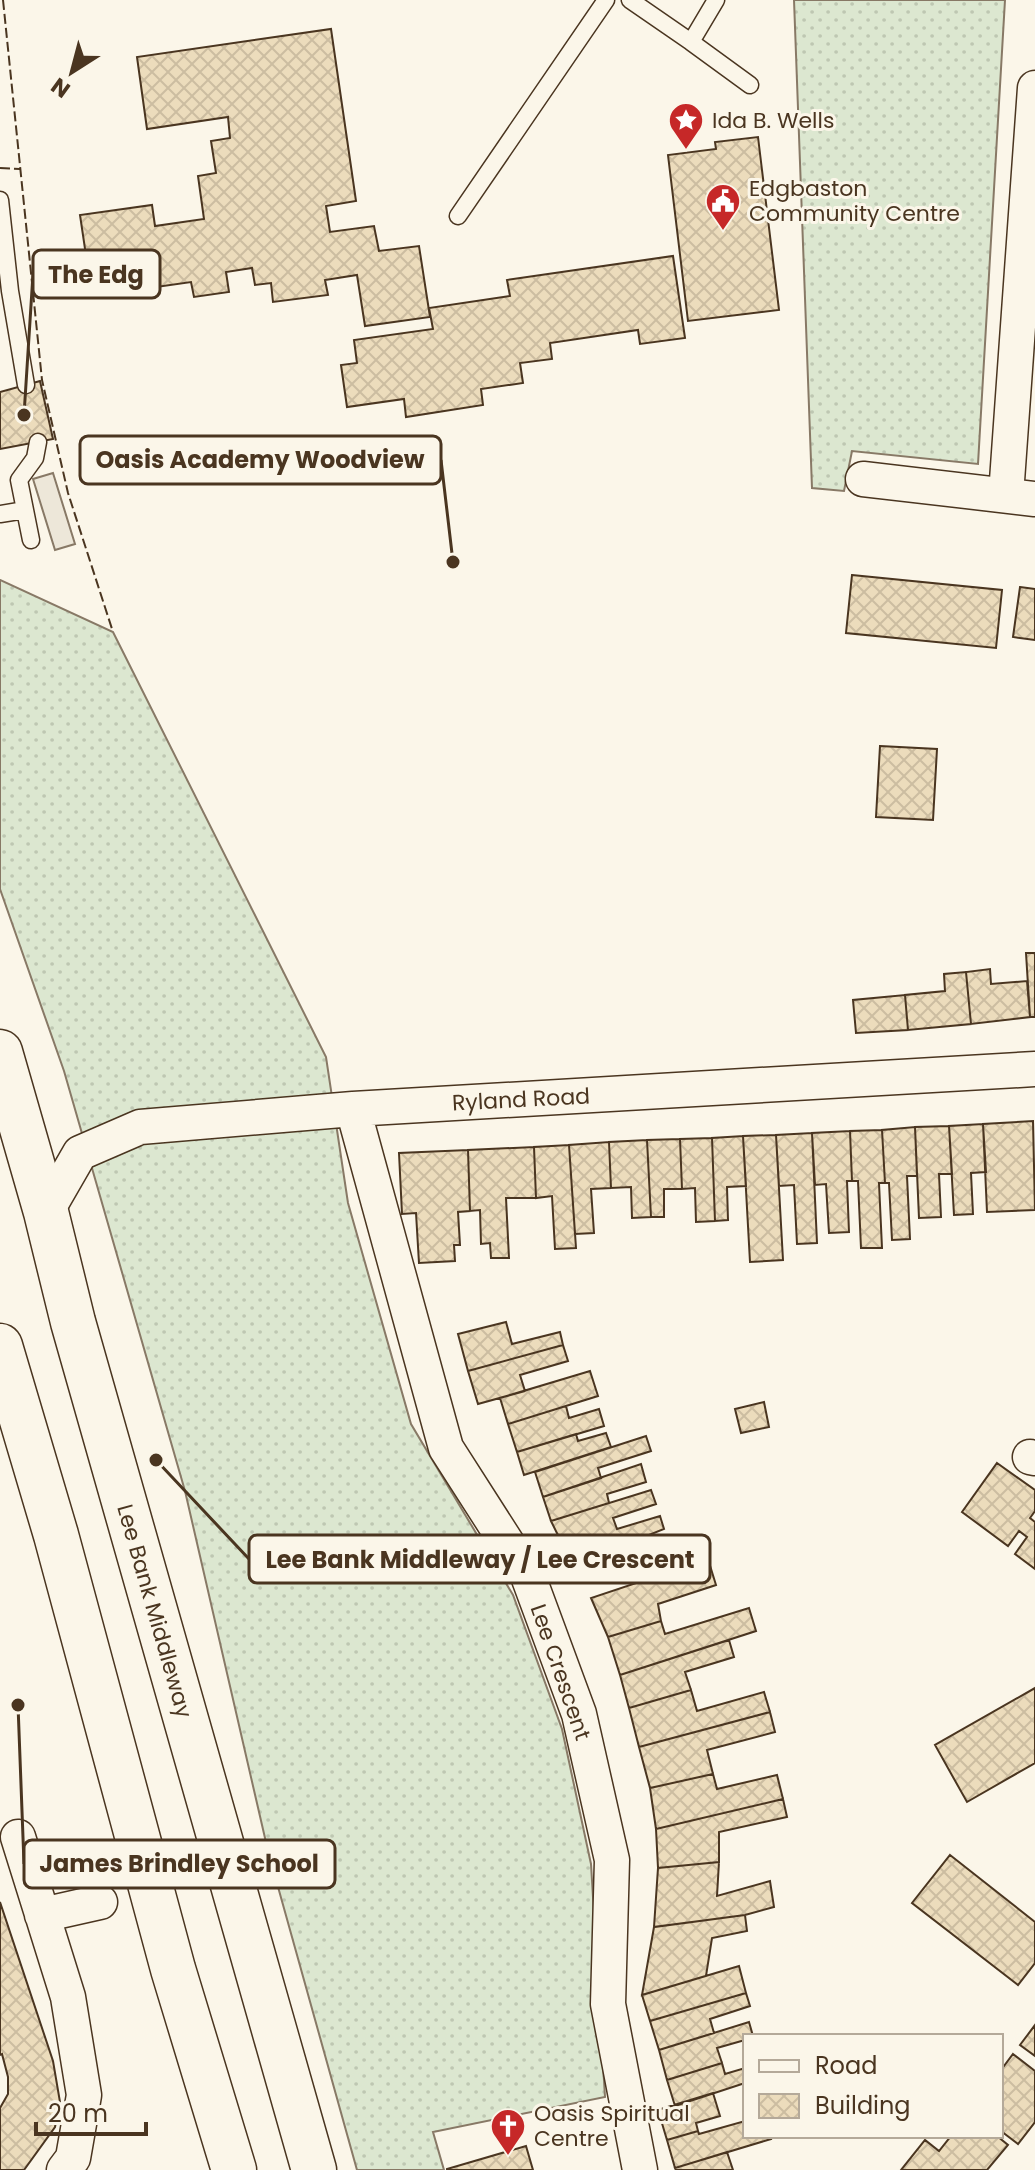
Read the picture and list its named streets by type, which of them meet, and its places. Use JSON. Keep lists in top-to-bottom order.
{
  "streets": {
    "highway": ["Lee Bank Middleway"],
    "street": ["Ryland Road", "Lee Crescent"]
  },
  "crossings": [
    ["Ryland Road", "Lee Bank Middleway"],
    ["Ryland Road", "Lee Crescent"]
  ],
  "places": {
    "place": ["Ida B. Wells"],
    "public building": ["Edgbaston Community Centre"],
    "other": [
      "The Edg",
      "Oasis Academy Woodview",
      "Lee Bank Middleway / Lee Crescent",
      "James Brindley School"
    ],
    "church": ["Oasis Spiritual Centre"]
  },
  "legend": ["Road", "Building"],
  "scale_bar": "20 m",
  "north": "bottom left"
}
